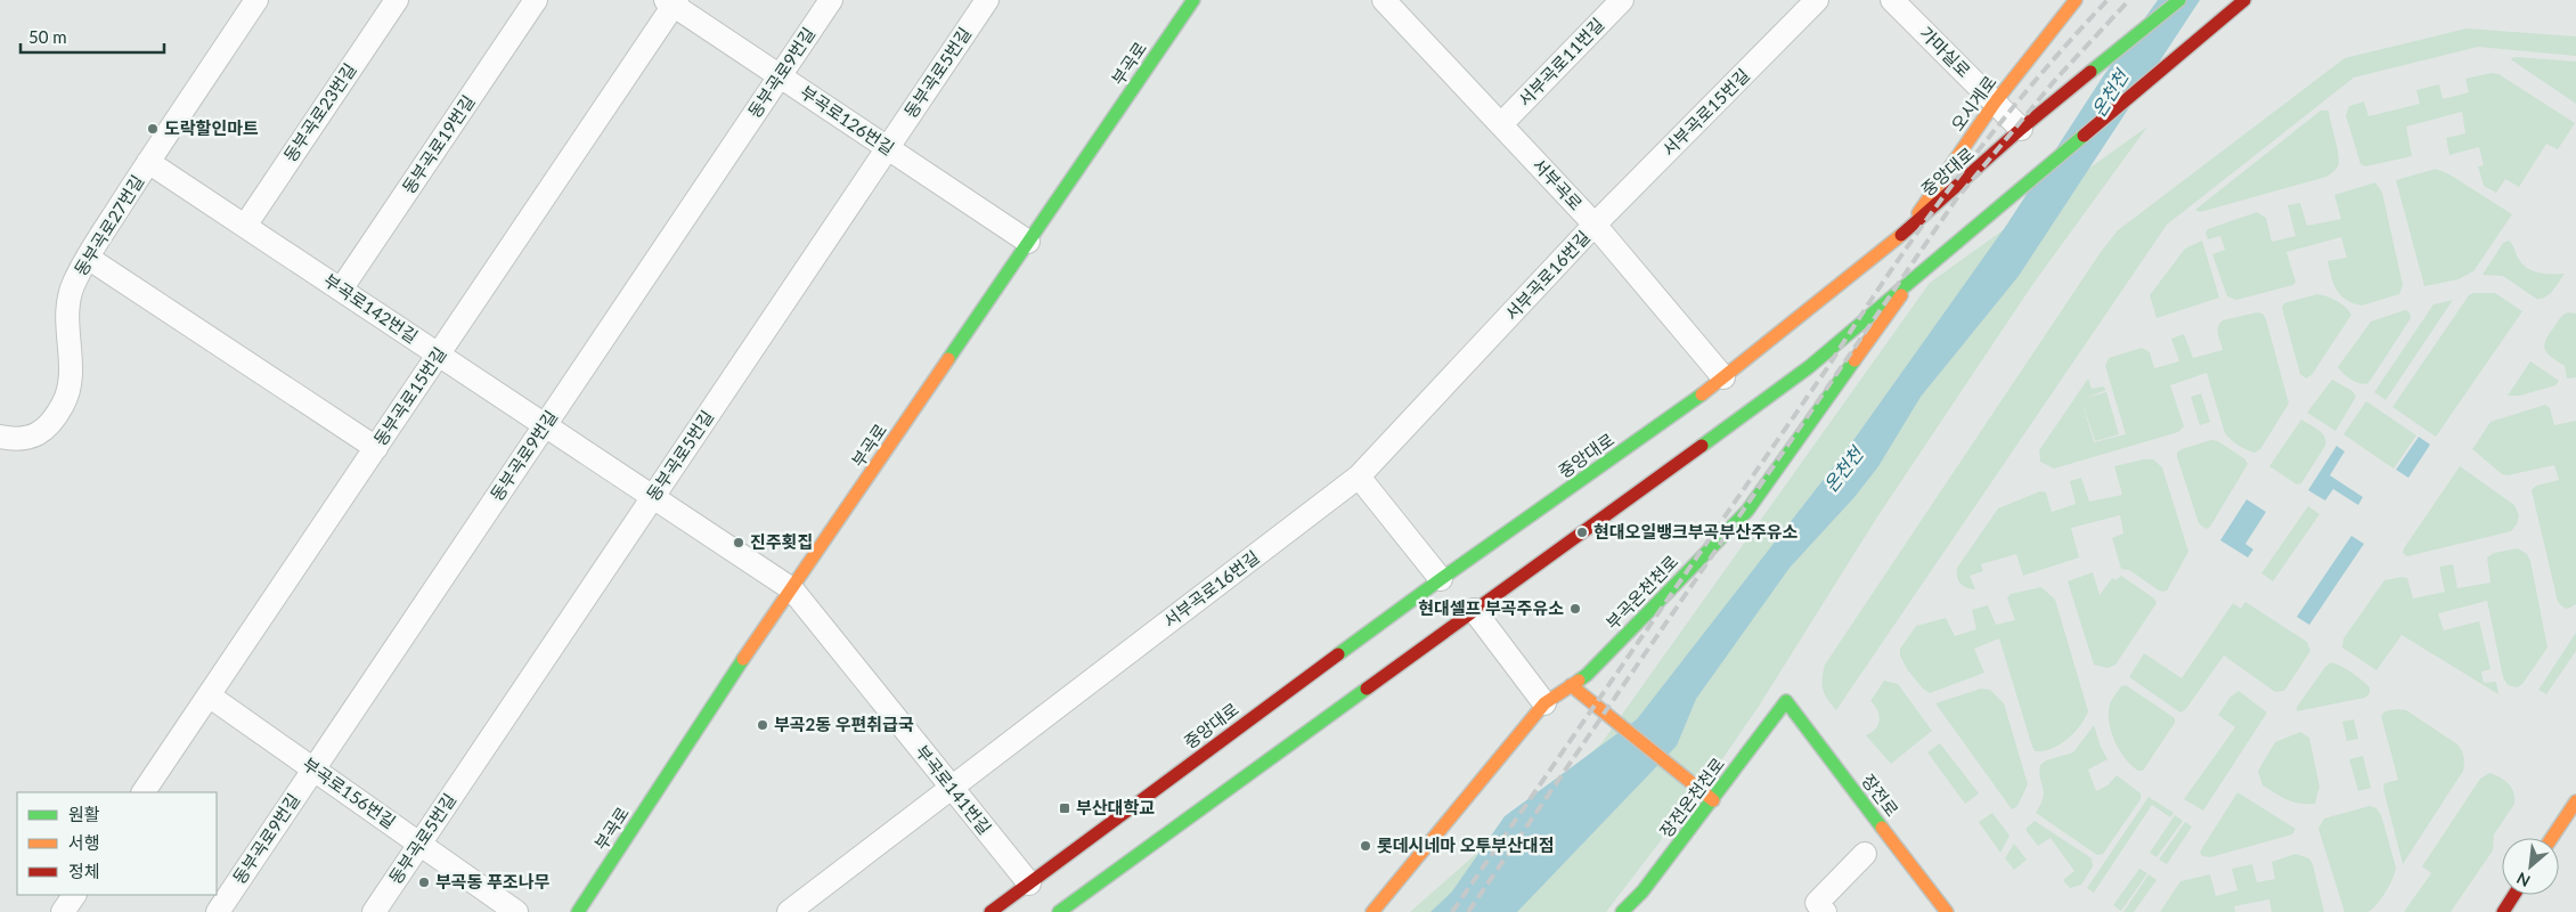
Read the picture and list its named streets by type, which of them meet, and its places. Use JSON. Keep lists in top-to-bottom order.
{
  "streets": {
    "main road": [
      "부곡로",
      "오시게로",
      "중앙대로",
      "부곡온천천로",
      "장전로",
      "장전온천천로"
    ],
    "street": [
      "가마실로",
      "서부곡로11번길",
      "동부곡로9번길",
      "동부곡로5번길",
      "동부곡로23번길",
      "서부곡로15번길",
      "부곡로126번길",
      "동부곡로19번길",
      "서부곡로",
      "동부곡로27번길",
      "서부곡로16번길",
      "부곡로142번길",
      "동부곡로15번길",
      "부곡로141번길",
      "부곡로156번길"
    ]
  },
  "crossings": [
    ["가마실로", "오시게로"],
    ["가마실로", "중앙대로"],
    ["서부곡로11번길", "서부곡로"],
    ["부곡로", "부곡로126번길"],
    ["부곡로", "부곡로142번길"],
    ["부곡로", "부곡로141번길"],
    ["동부곡로9번길", "부곡로126번길"],
    ["동부곡로9번길", "부곡로142번길"],
    ["동부곡로9번길", "부곡로156번길"],
    ["동부곡로5번길", "부곡로126번길"],
    ["동부곡로5번길", "부곡로142번길"],
    ["동부곡로5번길", "부곡로156번길"],
    ["오시게로", "중앙대로"],
    ["동부곡로23번길", "부곡로142번길"],
    ["서부곡로15번길", "서부곡로"],
    ["서부곡로15번길", "서부곡로16번길"],
    ["부곡로126번길", "동부곡로15번길"],
    ["동부곡로19번길", "부곡로142번길"],
    ["중앙대로", "서부곡로"],
    ["중앙대로", "부곡로141번길"],
    ["서부곡로", "서부곡로16번길"],
    ["동부곡로27번길", "부곡로142번길"],
    ["서부곡로16번길", "부곡로141번길"],
    ["부곡로142번길", "동부곡로15번길"],
    ["부곡로142번길", "부곡로141번길"],
    ["동부곡로15번길", "부곡로156번길"],
    ["장전로", "장전온천천로"]
  ],
  "water": ["온천천"],
  "places": {
    "other": [
      "도락할인마트",
      "현대오일뱅크부곡부산주유소",
      "진주횟집",
      "현대셀프 부곡주유소",
      "부곡2동 우편취급국",
      "롯데시네마 오투부산대점",
      "부곡동 푸조나무"
    ],
    "transit": ["부산대학교"]
  },
  "legend": ["원활", "서행", "정체"],
  "scale_bar": "50 m",
  "north": "bottom left"
}
